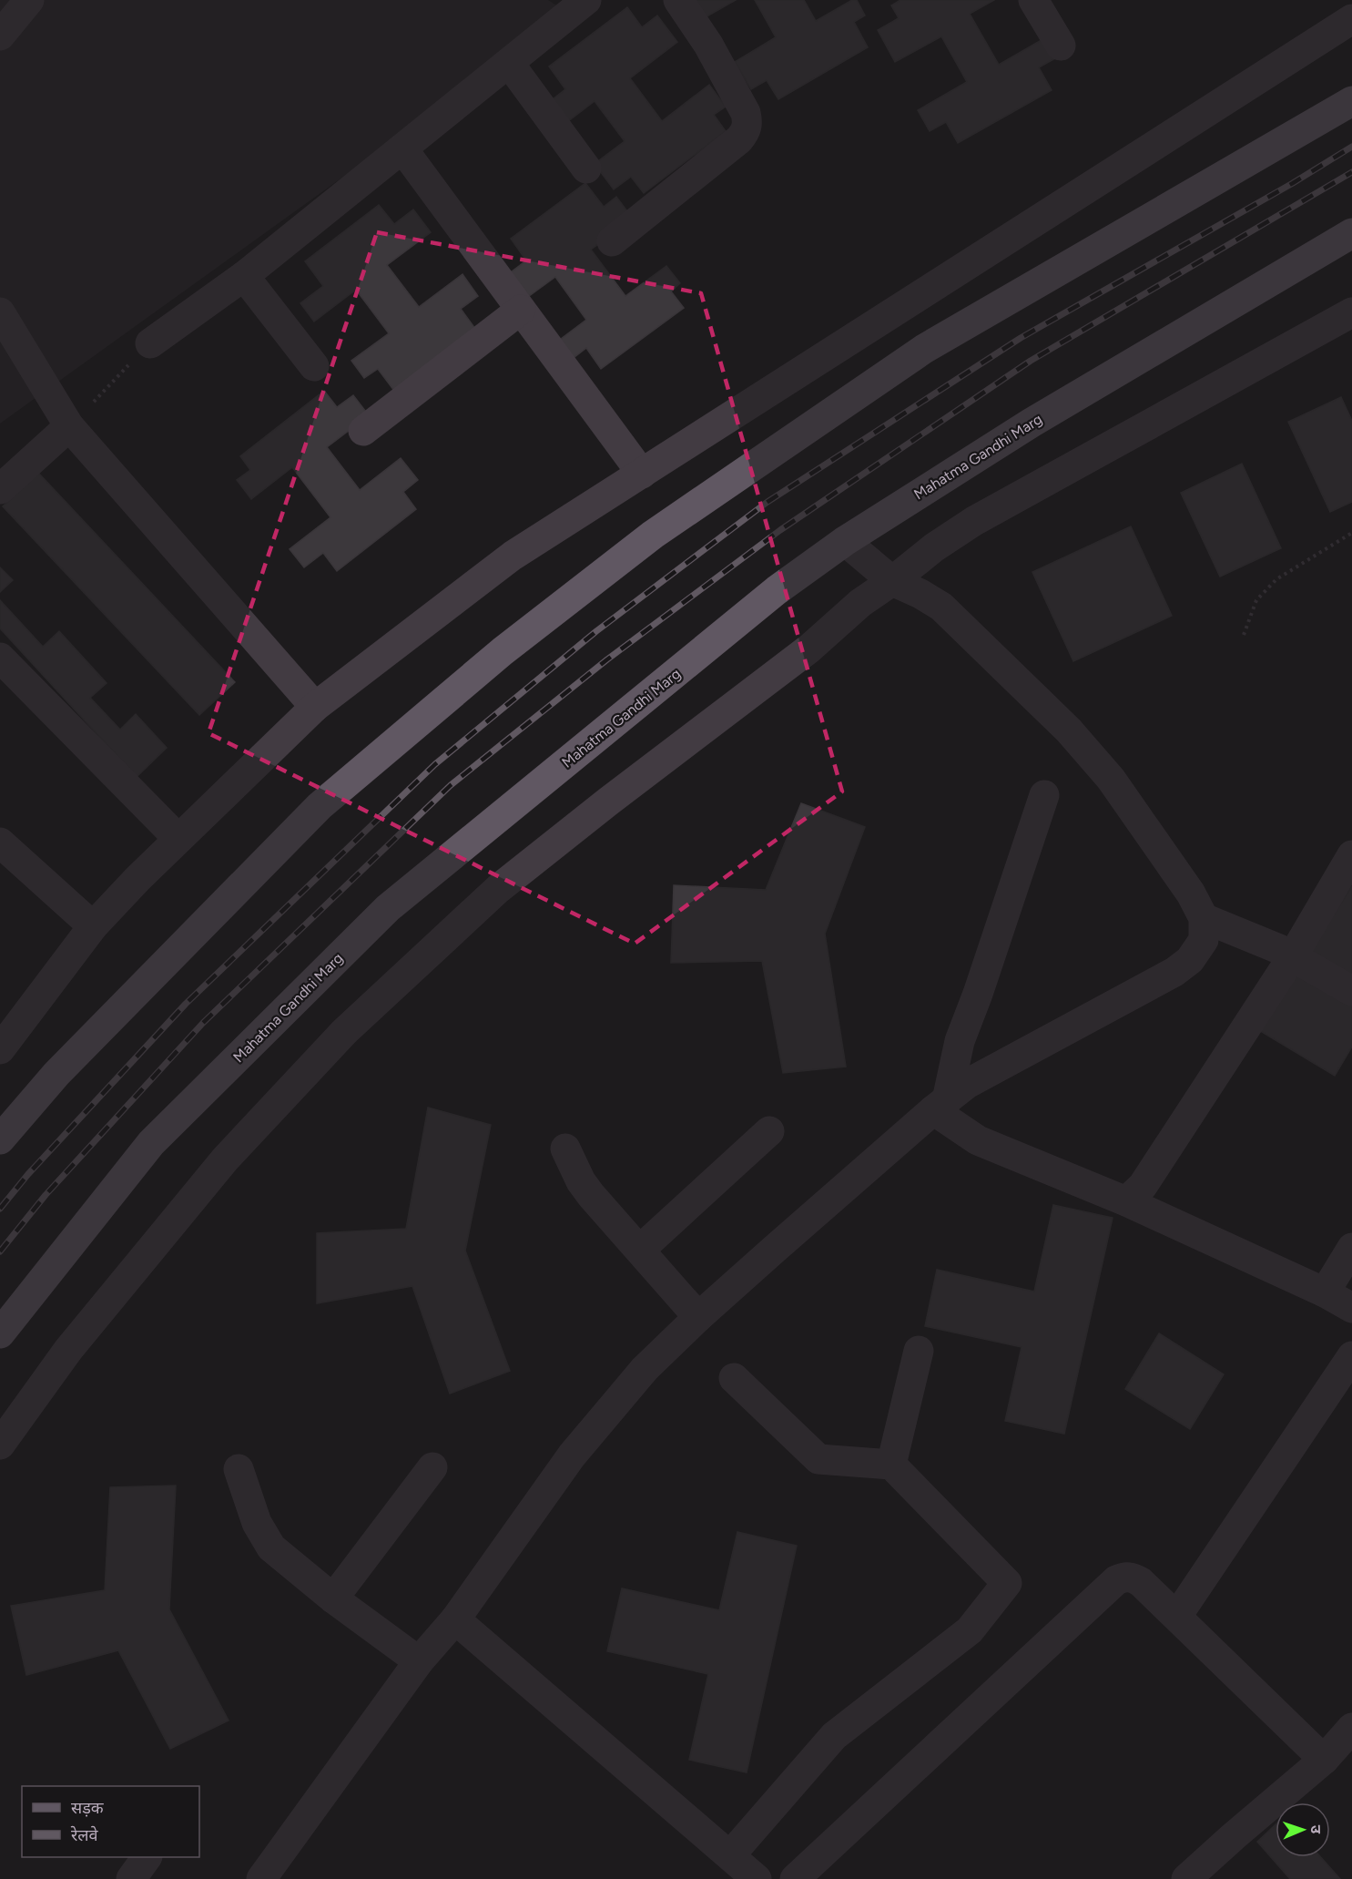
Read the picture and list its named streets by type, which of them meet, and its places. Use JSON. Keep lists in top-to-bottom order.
{
  "streets": {
    "main road": ["Mahatma Gandhi Marg"]
  },
  "legend": ["सड़क", "रेलवे"],
  "north": "right"
}
